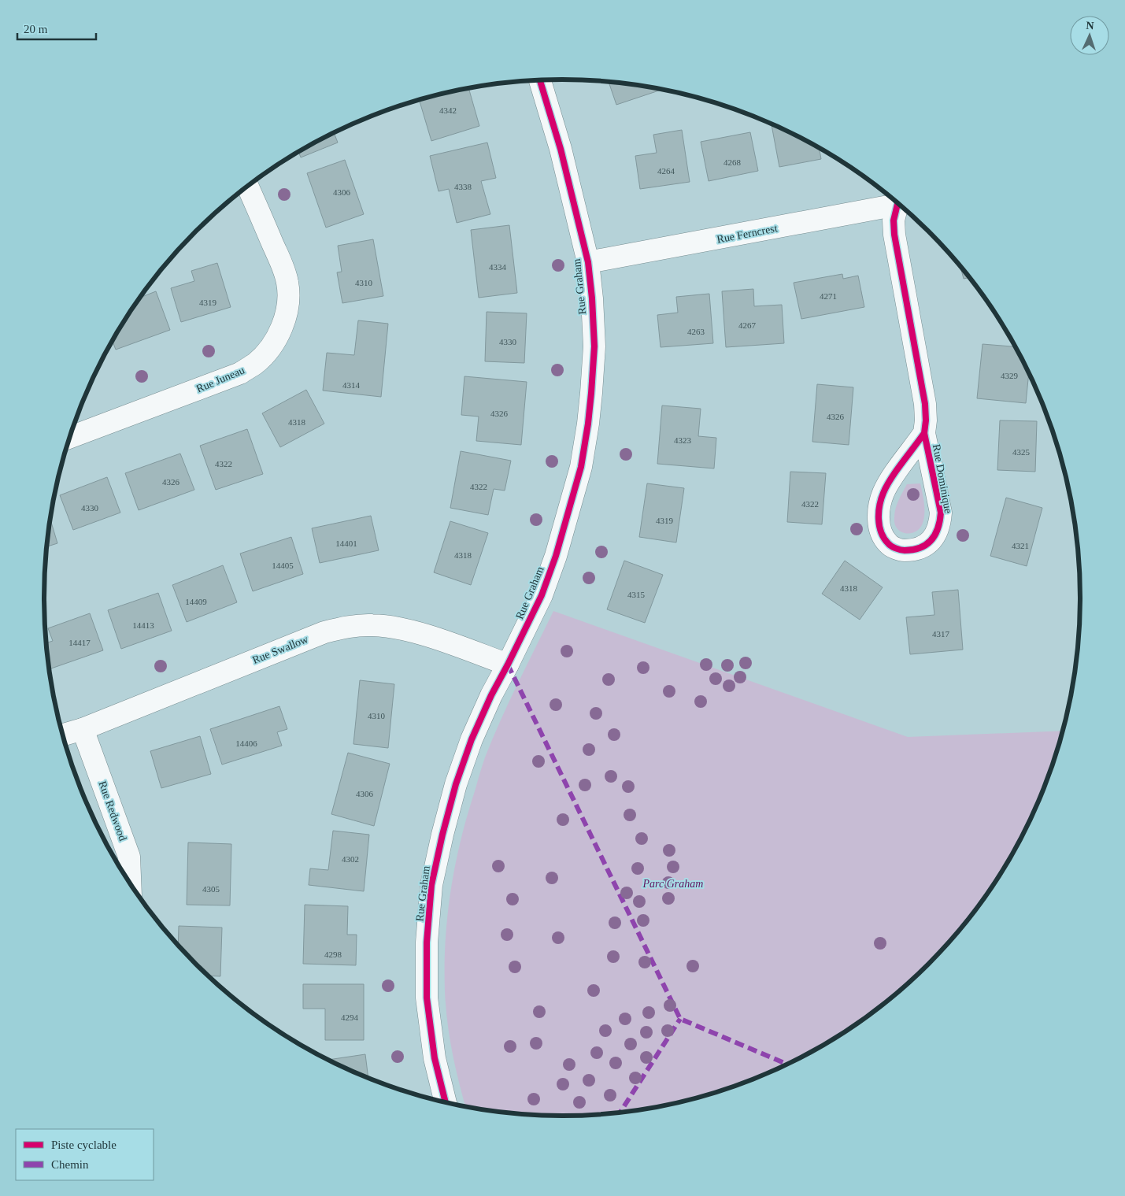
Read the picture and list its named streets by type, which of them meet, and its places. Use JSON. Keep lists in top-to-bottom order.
{
  "streets": {
    "street": [
      "Rue Ferncrest",
      "Rue Graham",
      "Rue Juneau",
      "Rue Dominique",
      "Rue Swallow",
      "Rue Redwood"
    ]
  },
  "crossings": [
    ["Rue Ferncrest", "Rue Graham"],
    ["Rue Graham", "Rue Swallow"],
    ["Rue Swallow", "Rue Redwood"]
  ],
  "parks": ["Parc Graham"],
  "house_numbers": [
    "4342",
    "4268",
    "4264",
    "4338",
    "4306",
    "4334",
    "4310",
    "4271",
    "4319",
    "4267",
    "4263",
    "4330",
    "4329",
    "4314",
    "4326",
    "4326",
    "4318",
    "4323",
    "4325",
    "4322",
    "4326",
    "4322",
    "4322",
    "4330",
    "4319",
    "14401",
    "4321",
    "4318",
    "14405",
    "4318",
    "4315",
    "14409",
    "14413",
    "4317",
    "14417",
    "4310",
    "14406",
    "4306",
    "4302",
    "4305",
    "4298",
    "4294"
  ],
  "legend": ["Piste cyclable", "Chemin"],
  "scale_bar": "20 m",
  "north": "top"
}
